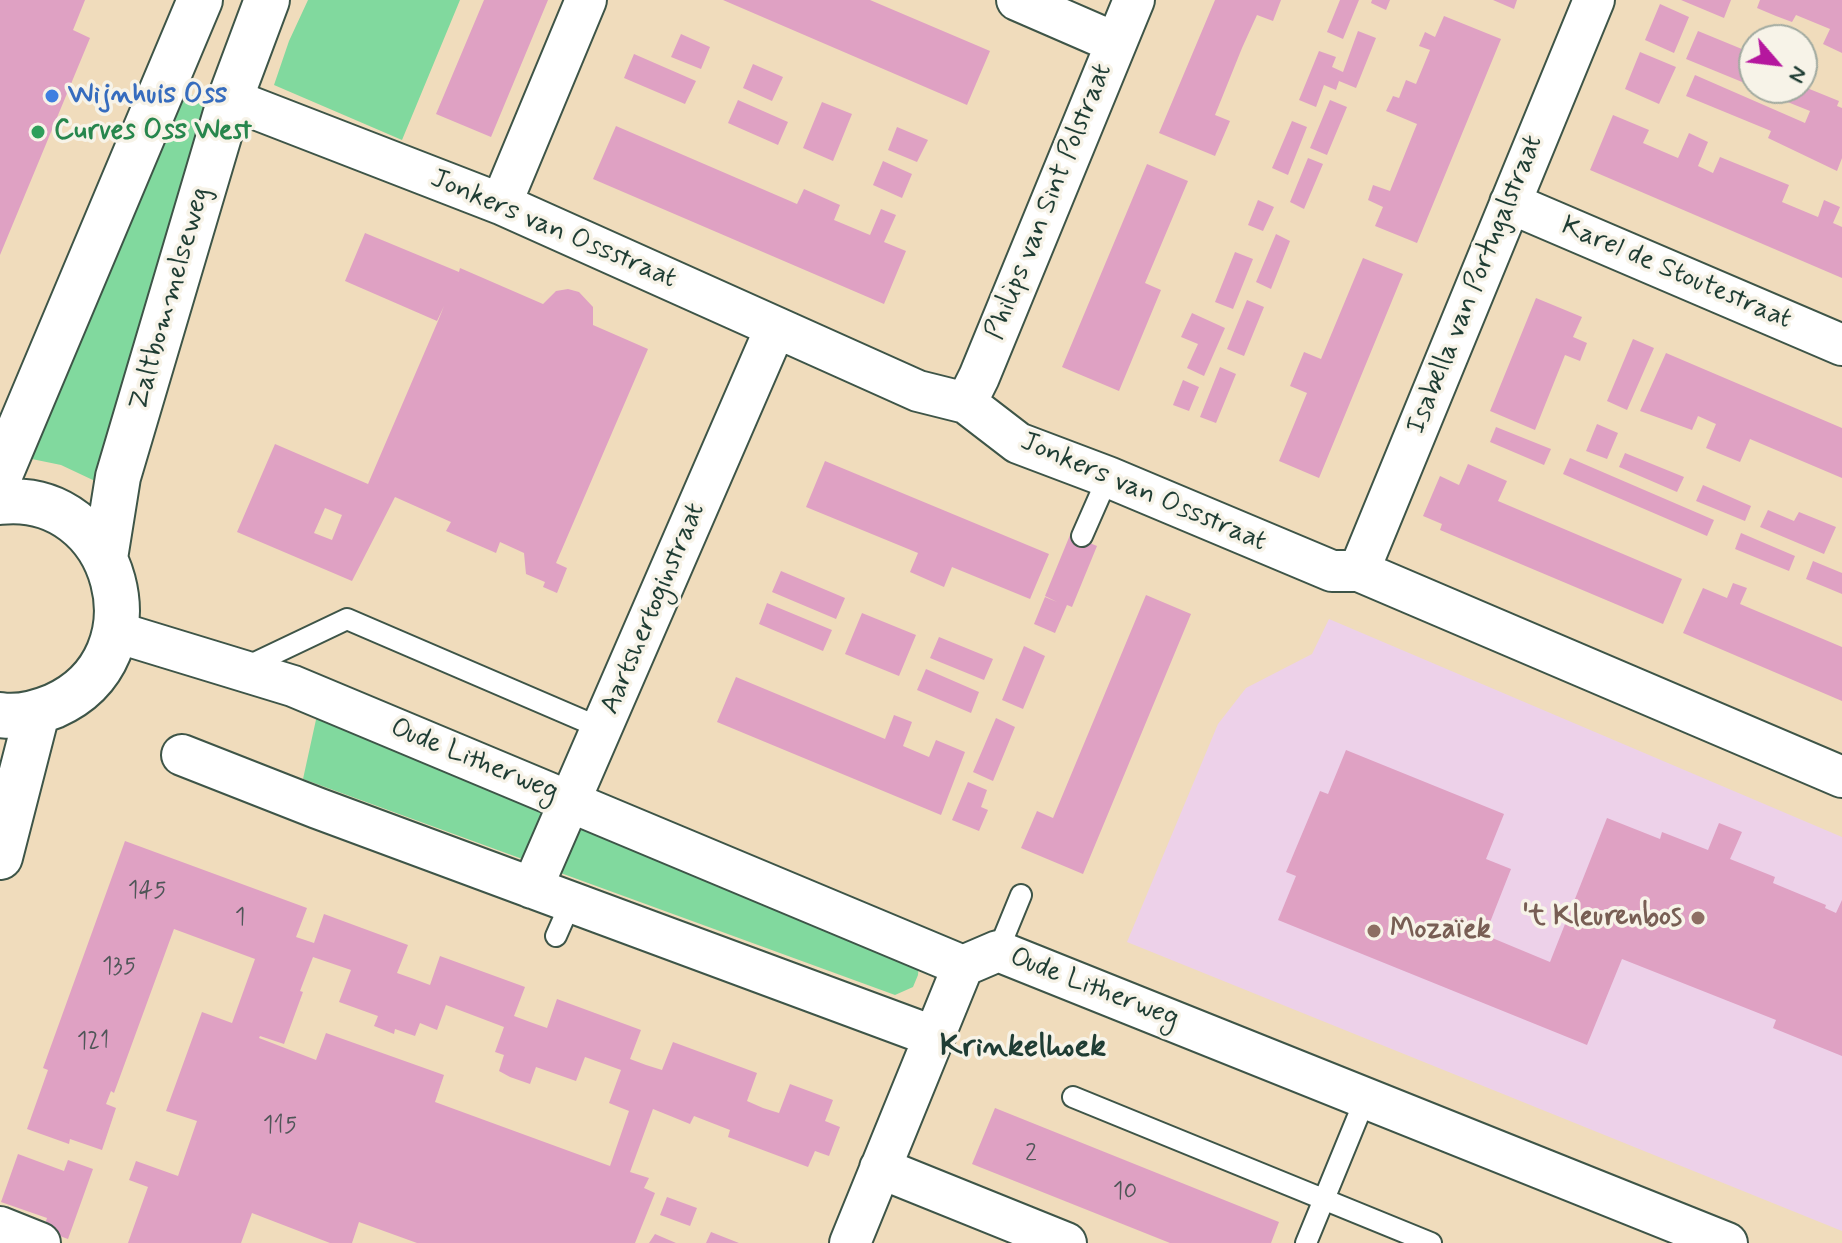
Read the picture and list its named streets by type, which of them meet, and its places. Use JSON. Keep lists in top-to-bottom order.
{
  "streets": {
    "main road": ["Zaltbommelseweg"],
    "street": [
      "Philips van Sint Polstraat",
      "Jonkers van Ossstraat",
      "Karel de Stoutestraat",
      "Isabella van Portugalstraat",
      "Aartshertoginstraat",
      "Oude Litherweg"
    ]
  },
  "crossings": [
    ["Philips van Sint Polstraat", "Jonkers van Ossstraat"],
    ["Jonkers van Ossstraat", "Isabella van Portugalstraat"],
    ["Jonkers van Ossstraat", "Zaltbommelseweg"],
    ["Jonkers van Ossstraat", "Aartshertoginstraat"],
    ["Karel de Stoutestraat", "Isabella van Portugalstraat"],
    ["Aartshertoginstraat", "Oude Litherweg"]
  ],
  "districts": ["Krinkelhoek"],
  "places": [
    "Wijnhuis Oss",
    "Curves Oss West",
    "'t Kleurenbos",
    "Mozaïek"
  ],
  "house_numbers": [
    "145",
    "1",
    "135",
    "121",
    "115",
    "2",
    "10"
  ],
  "north": "bottom right"
}
